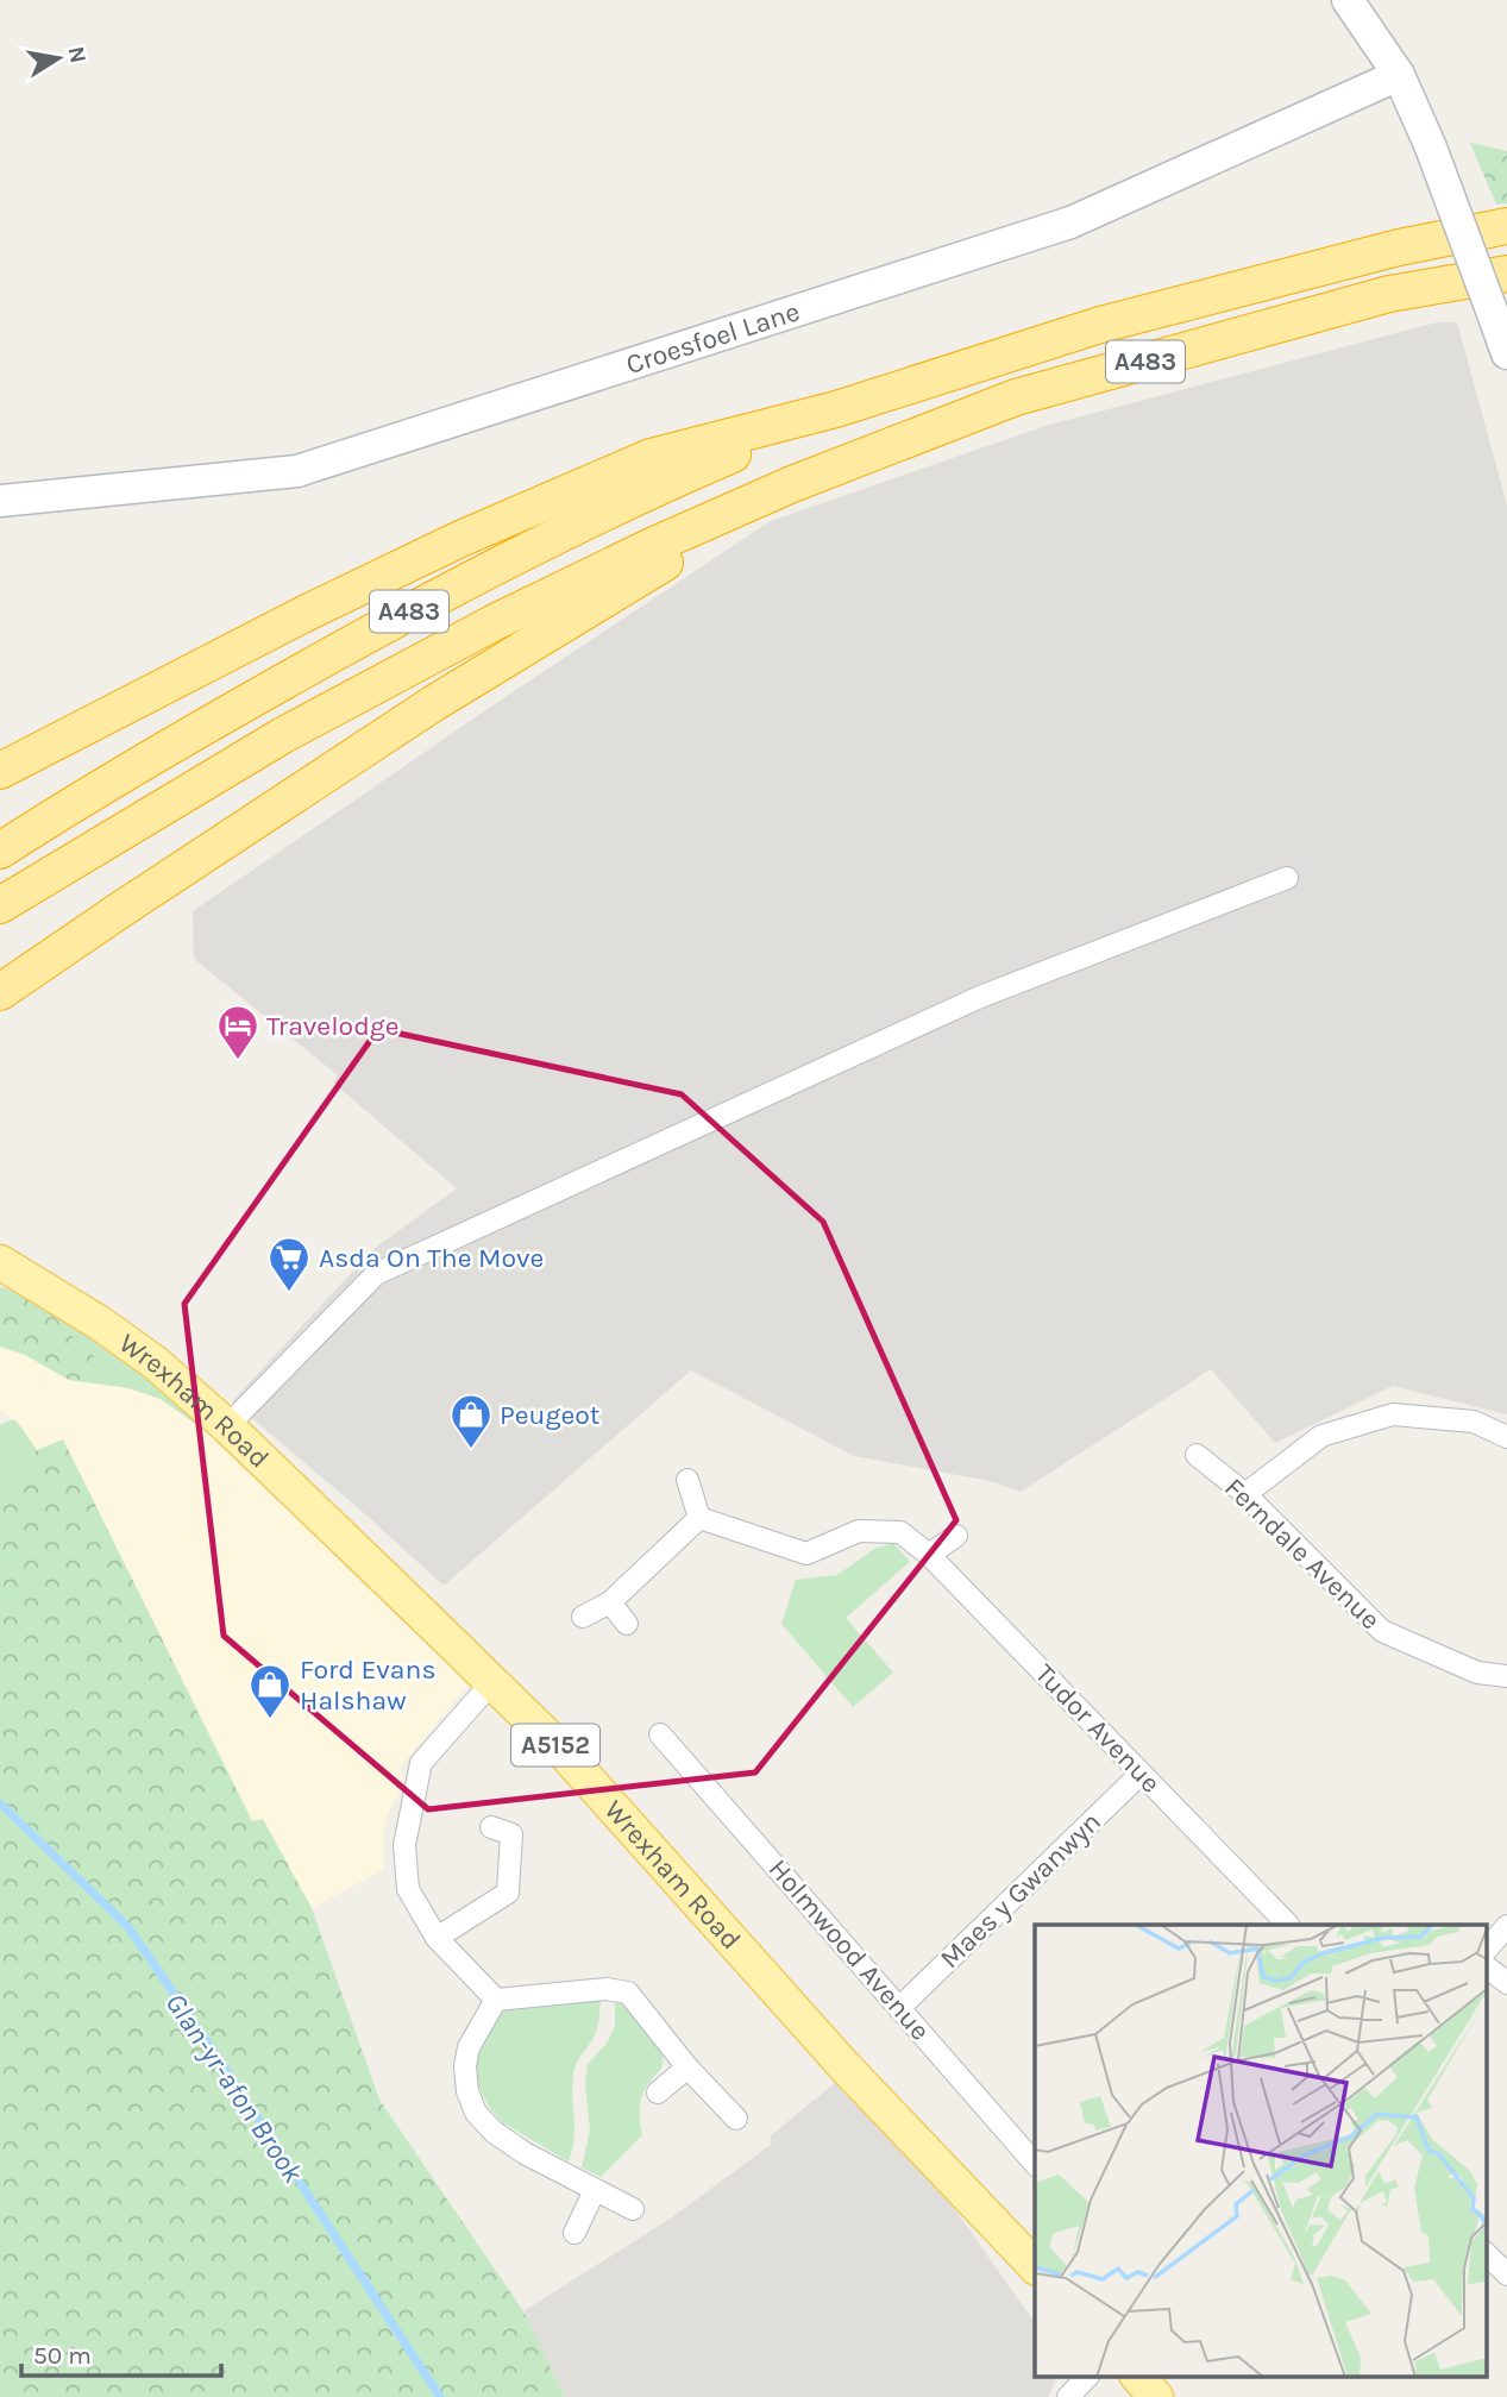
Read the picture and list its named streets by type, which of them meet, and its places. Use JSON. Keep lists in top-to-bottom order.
{
  "streets": {
    "highway": ["A483"],
    "main road": ["Croesfoel Lane", "Wrexham Road", "A5152"],
    "street": [
      "Ferndale Avenue",
      "Tudor Avenue",
      "Maes y Gwanwyn",
      "Holmwood Avenue"
    ]
  },
  "crossings": [
    ["Tudor Avenue", "Maes y Gwanwyn"],
    ["Maes y Gwanwyn", "Holmwood Avenue"]
  ],
  "water": ["Glan-yr-afon Brook"],
  "places": {
    "hotel": ["Travelodge"],
    "supermarket": ["Asda On The Move"],
    "shop": ["Peugeot", "Ford Evans Halshaw"]
  },
  "scale_bar": "50 m",
  "north": "right"
}
